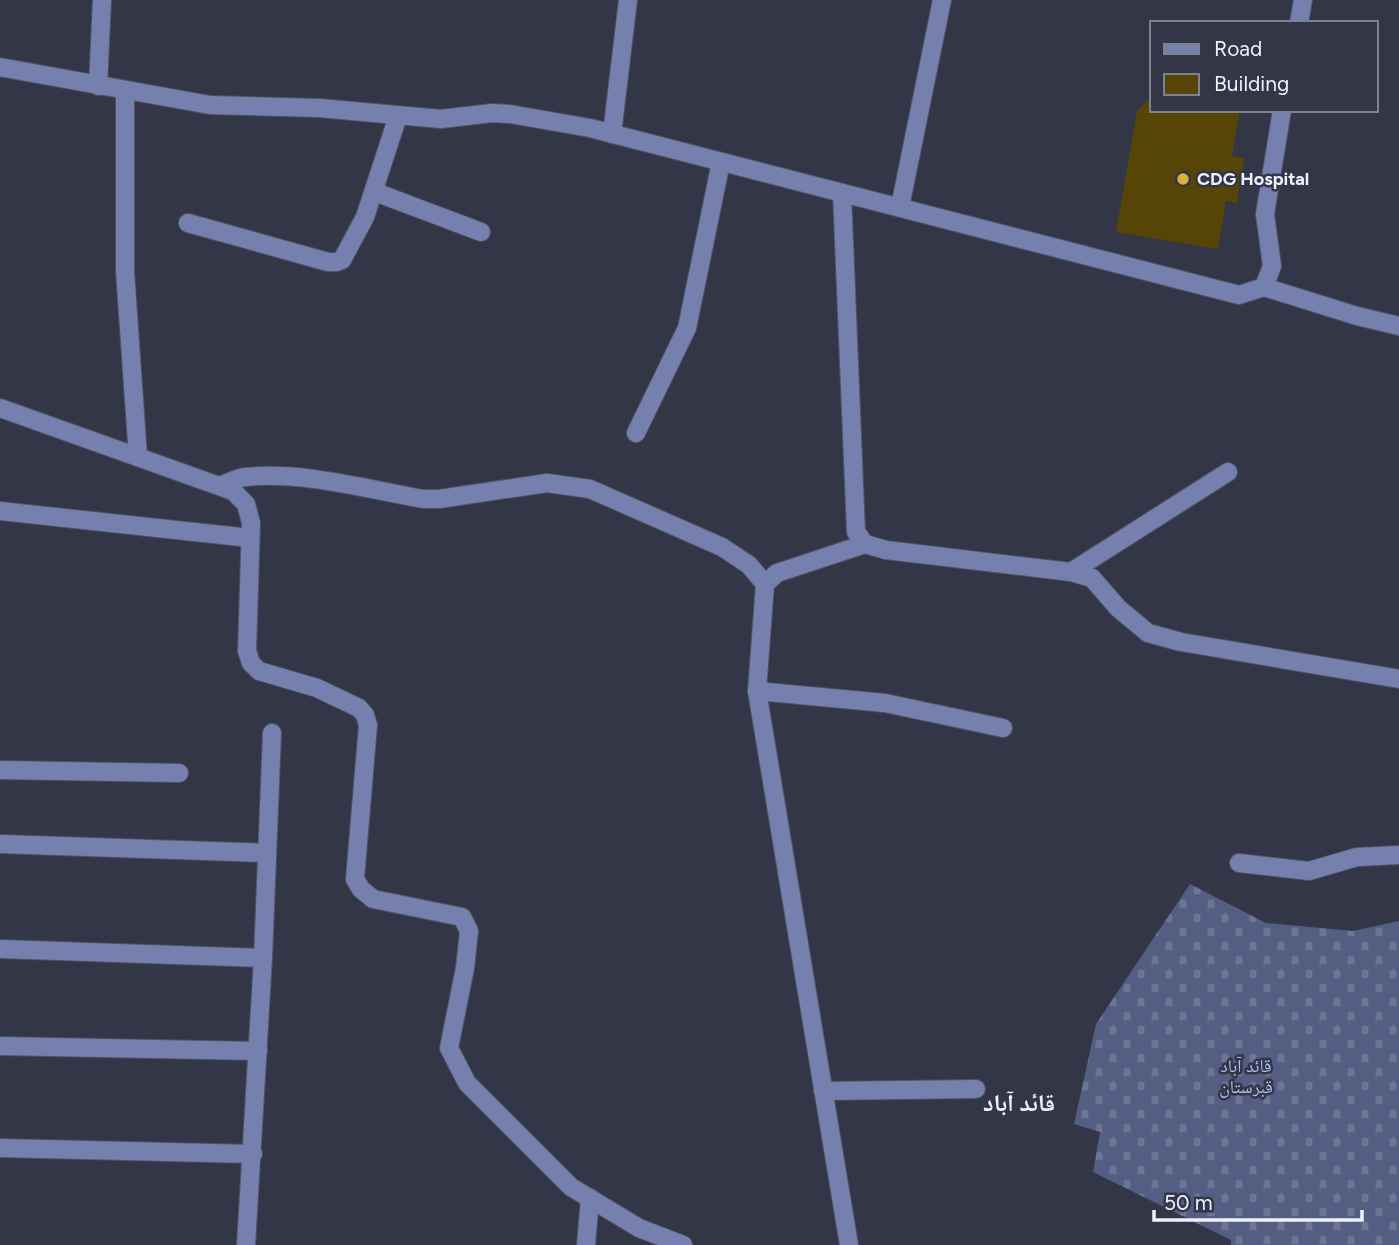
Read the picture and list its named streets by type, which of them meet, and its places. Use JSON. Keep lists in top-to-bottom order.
{
  "districts": ["قائد آباد"],
  "parks": ["قائد آباد قبرستان"],
  "places": ["CDG Hospital"],
  "legend": ["Road", "Building"],
  "scale_bar": "50 m"
}
